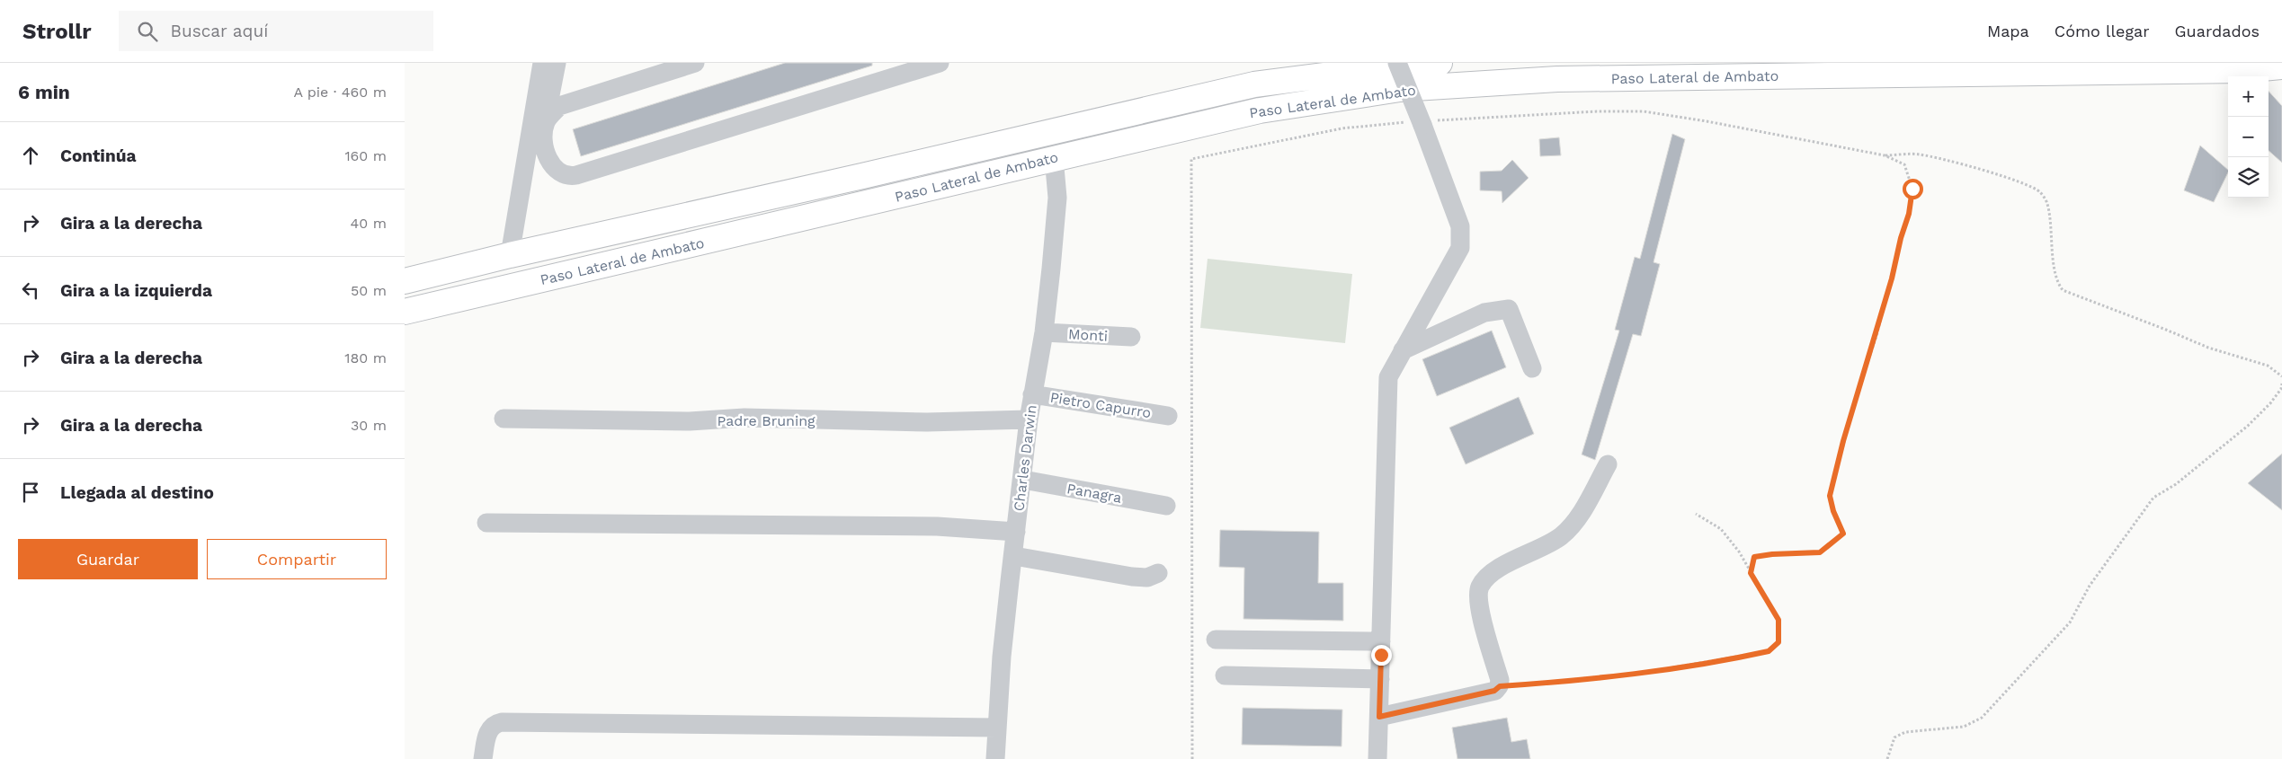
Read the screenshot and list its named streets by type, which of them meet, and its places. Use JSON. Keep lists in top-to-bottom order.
{
  "streets": {
    "highway": ["Paso Lateral de Ambato"],
    "street": [
      "Monti",
      "Pietro Capurro",
      "Padre Bruning",
      "Charles Darwin",
      "Panagra"
    ]
  },
  "crossings": [
    ["Paso Lateral de Ambato", "Charles Darwin"],
    ["Monti", "Charles Darwin"],
    ["Pietro Capurro", "Charles Darwin"],
    ["Padre Bruning", "Charles Darwin"],
    ["Charles Darwin", "Panagra"]
  ],
  "page": {
    "header": "Strollr",
    "search": "Buscar aquí",
    "nav": ["Mapa", "Cómo llegar", "Guardados"],
    "heading": ["6 min", "A pie · 460 m"],
    "map_buttons": ["+", "−"],
    "list": [
      ["Continúa", "160 m"],
      ["Gira a la derecha", "40 m"],
      ["Gira a la izquierda", "50 m"],
      ["Gira a la derecha", "180 m"],
      ["Gira a la derecha", "30 m"],
      "Llegada al destino"
    ],
    "buttons": ["Guardar", "Compartir"]
  }
}
